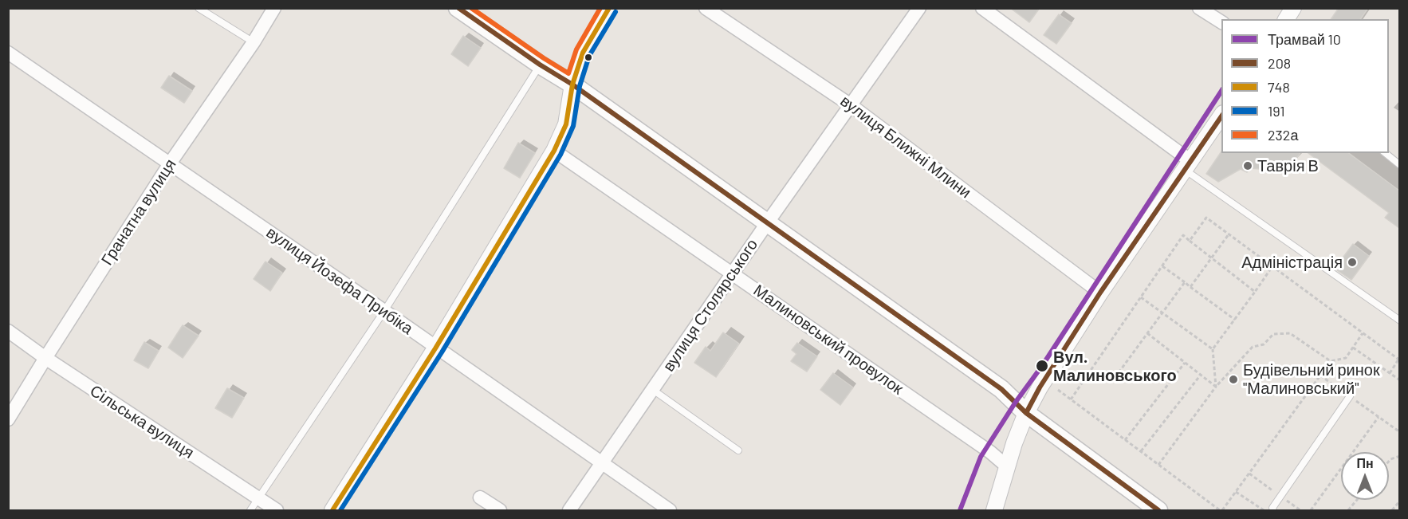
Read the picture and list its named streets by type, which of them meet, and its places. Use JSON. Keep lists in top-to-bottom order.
{
  "streets": {
    "street": [
      "вулиця Ближні Млини",
      "Гранатна вулиця",
      "вулиця Йозефа Прибіка",
      "вулиця Столярського",
      "Малиновський провулок",
      "Сільська вулиця"
    ]
  },
  "crossings": [
    ["вулиця Ближні Млини", "вулиця Столярського"],
    ["Гранатна вулиця", "вулиця Йозефа Прибіка"],
    ["Гранатна вулиця", "Сільська вулиця"],
    ["вулиця Йозефа Прибіка", "вулиця Столярського"],
    ["вулиця Столярського", "Малиновський провулок"]
  ],
  "places": [
    "Таврія В",
    "Адміністрація",
    "Вул. Малиновського",
    "Будівельний ринок \"Малиновський\""
  ],
  "lines": [
    "transit line 208",
    "transit line 748",
    "transit line 232а",
    "transit line 191",
    "tram line 10"
  ],
  "legend": [
    "Трамвай 10",
    "208",
    "748",
    "191",
    "232а"
  ],
  "north": "top"
}
